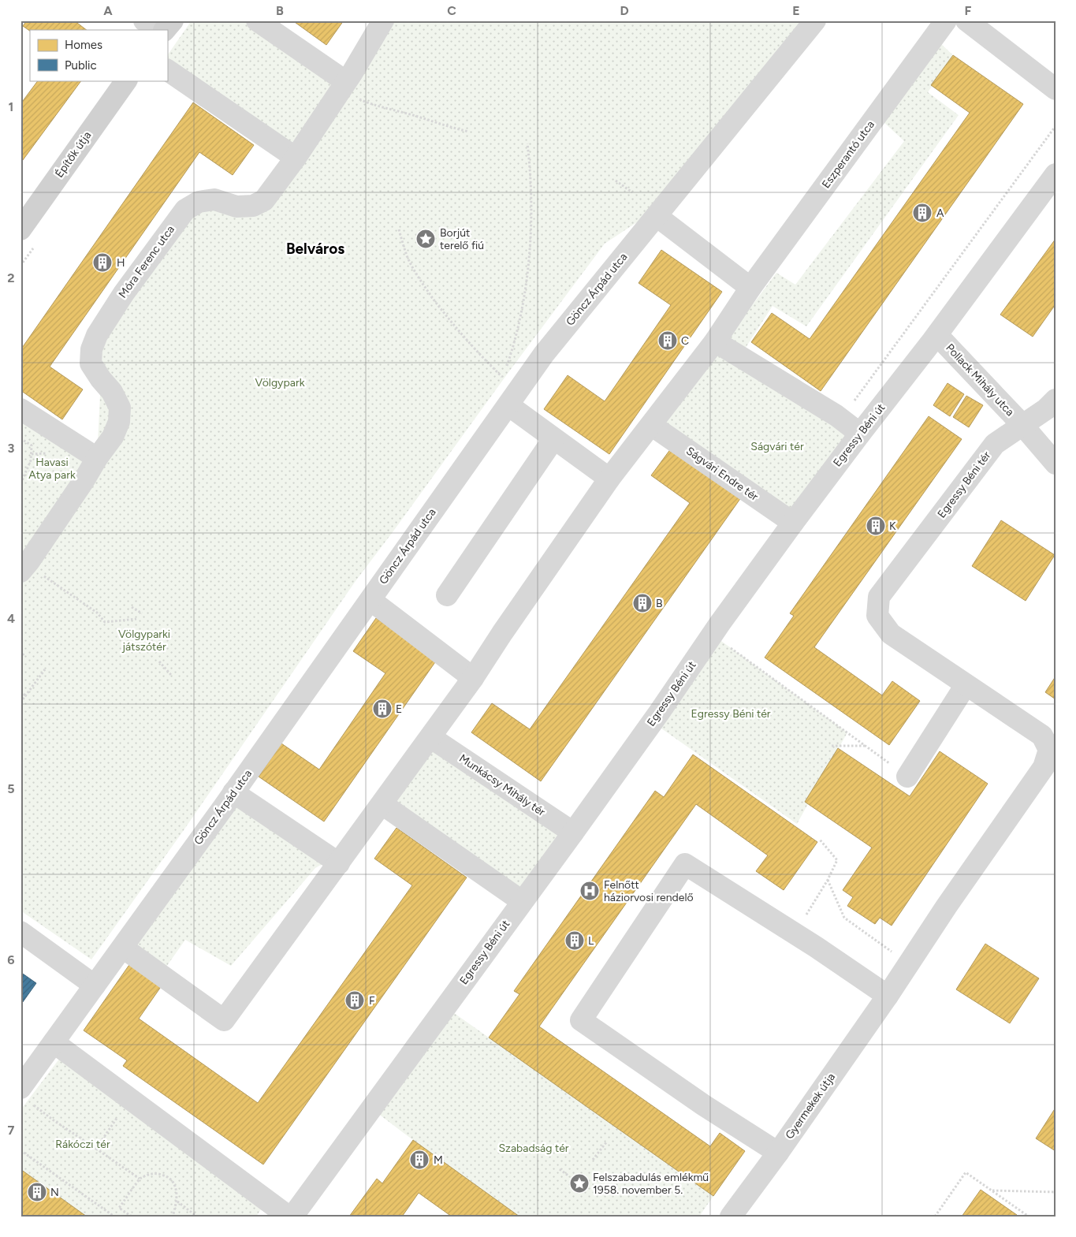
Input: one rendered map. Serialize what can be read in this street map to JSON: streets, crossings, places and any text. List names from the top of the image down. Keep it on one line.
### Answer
{"streets":{"street":["Építők útja","Eszperantó utca","Móra Ferenc utca","Göncz Árpád utca","Pollack Mihály utca","Egressy Béni út","Ságvári Endre tér","Egressy Béni tér","Munkácsy Mihály tér","Gyermekek útja"]},"crossings":[["Pollack Mihály utca","Egressy Béni út"],["Pollack Mihály utca","Egressy Béni tér"],["Egressy Béni út","Ságvári Endre tér"],["Egressy Béni út","Munkácsy Mihály tér"],["Egressy Béni tér","Gyermekek útja"]],"districts":["Belváros"],"parks":["Völgypark","Ságvári tér","Havasi Atya park","Völgyparki játszótér","Egressy Béni tér","Rákóczi tér","Szabadság tér"],"places":{"building":["A","H","C","K","B","E","L","F","M","N"],"place":["Borjút terelő fiú","Felszabadulás emlékmű 1958. november 5."],"hospital":["Felnőtt háziorvosi rendelő"]},"legend":["Homes","Public"],"grid":{"columns":["A","B","C","D","E","F"],"rows":["1","2","3","4","5","6","7"]}}
